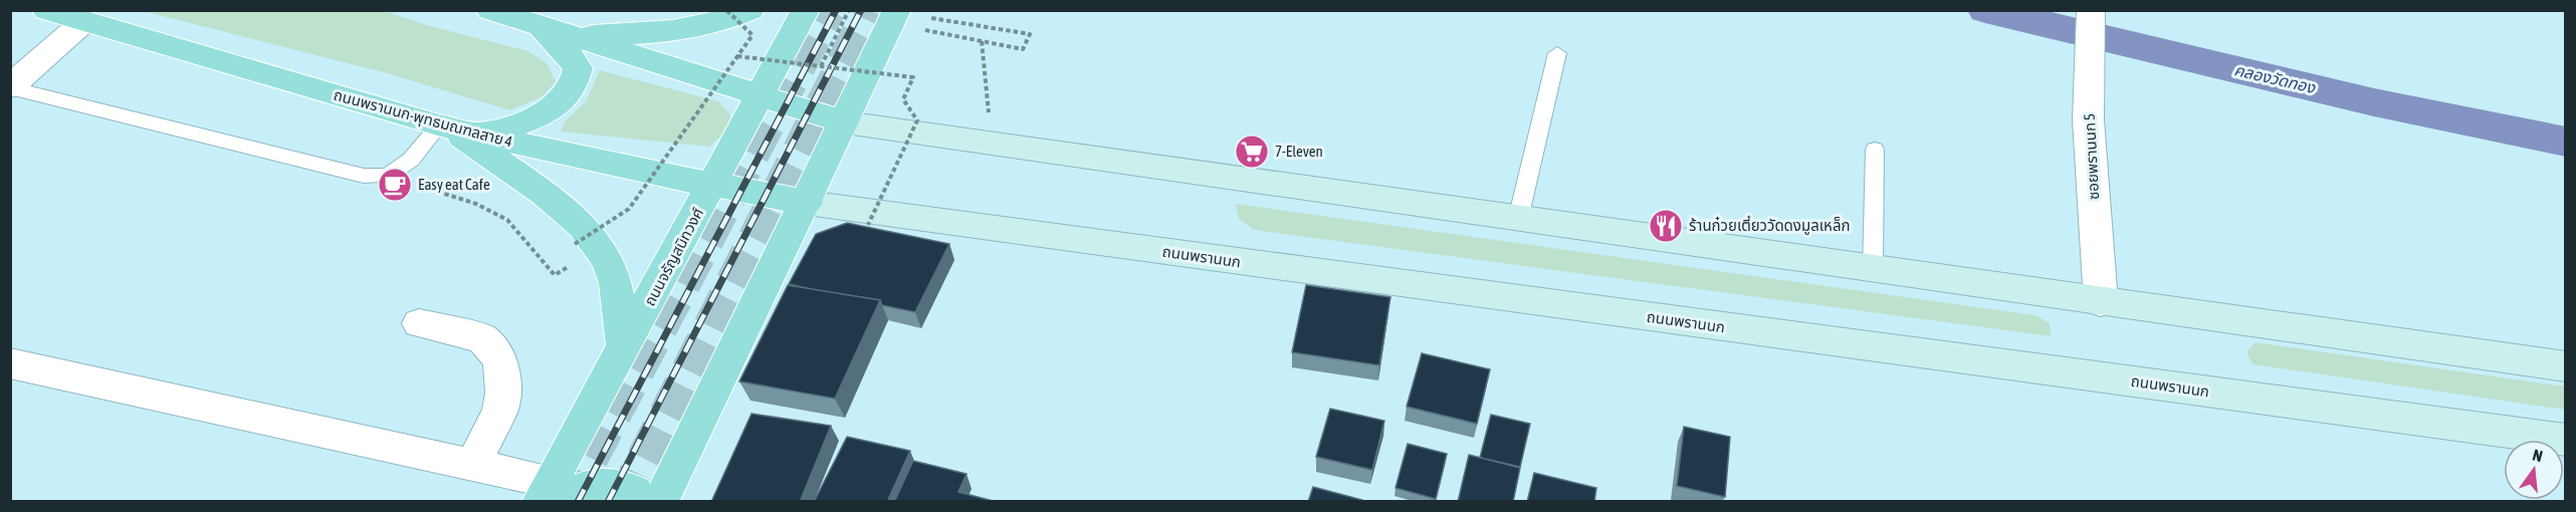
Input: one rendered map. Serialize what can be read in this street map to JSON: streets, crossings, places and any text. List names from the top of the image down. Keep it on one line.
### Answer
{"streets":{"main road":["ถนนพรานนก-พุทธมณฑลสาย 4","ถนนจรัญสนิทวงศ์","ถนนพรานนก"],"street":["ซอยพรานนก 5"]},"crossings":[["ถนนพรานนก-พุทธมณฑลสาย 4","ถนนจรัญสนิทวงศ์"],["ถนนพรานนก-พุทธมณฑลสาย 4","ถนนพรานนก"]],"water":["คลองวัดทอง"],"places":{"supermarket":["7-Eleven"],"cafe":["Easy eat Cafe"],"restaurant":["ร้านก๋วยเตี๋ยววัดดงมูลเหล็ก"]},"north":"top"}
